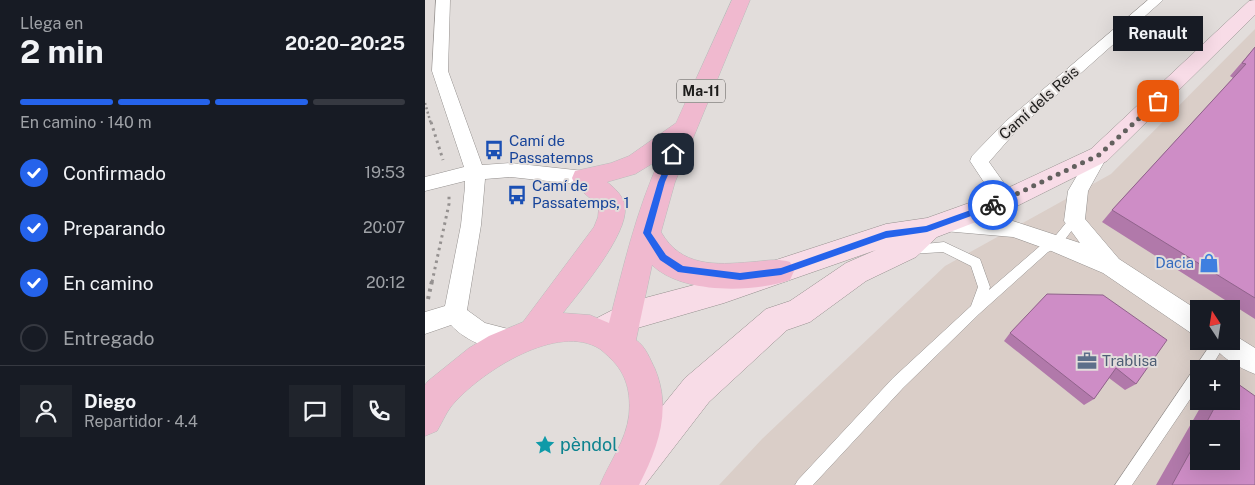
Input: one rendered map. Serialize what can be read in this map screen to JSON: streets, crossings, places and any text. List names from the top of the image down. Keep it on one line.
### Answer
{"streets":{"main road":["Ma-11"],"street":["Camí dels Reis"]},"places":{"other":["Renault"],"bus stop":["Camí de Passatemps","Camí de Passatemps, 1"],"shop":["Dacia"],"office":["Trablisa"],"place":["pèndol"]},"north":"top","page":{"heading":["2 min","Llega en","20:20–20:25"],"panel":["Diego","Repartidor · 4.4"],"bubble":"Renault","bar":"En camino · 140 m","list":[["Confirmado","19:53"],["Preparando","20:07"],["En camino","20:12"],"Entregado"],"map_buttons":["+","−"]}}
